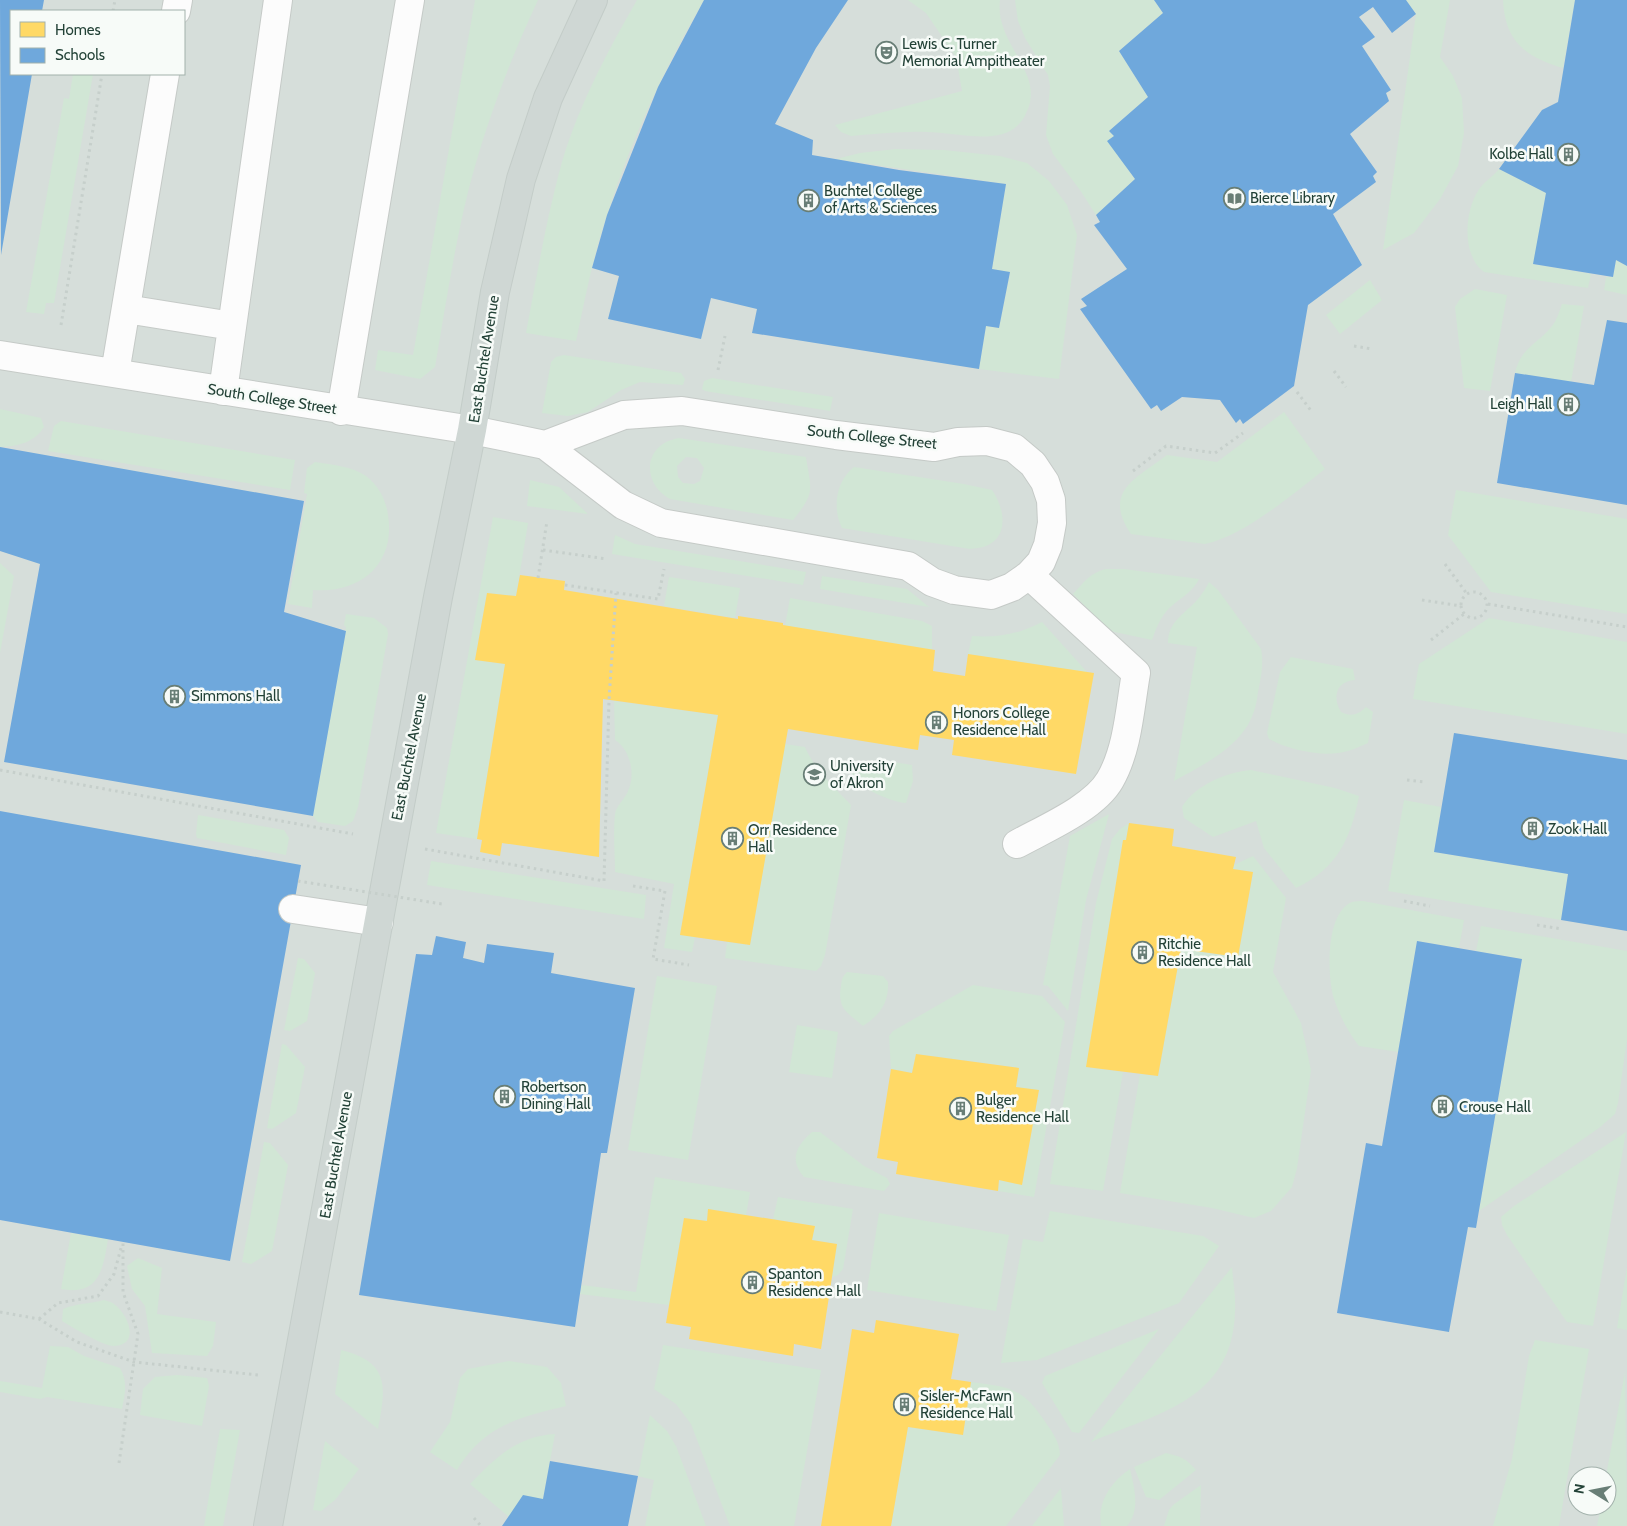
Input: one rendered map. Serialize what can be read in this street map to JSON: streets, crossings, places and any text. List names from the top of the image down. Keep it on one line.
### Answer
{"streets":{"main road":["East Buchtel Avenue"],"street":["South College Street"]},"crossings":[["East Buchtel Avenue","South College Street"]],"places":{"theatre":["Lewis C. Turner Memorial Ampitheater"],"building":["Kolbe Hall","Buchtel College of Arts & Sciences","Leigh Hall","Simmons Hall","Honors College Residence Hall","Zook Hall","Orr Residence Hall","Ritchie Residence Hall","Robertson Dining Hall","Crouse Hall","Bulger Residence Hall","Spanton Residence Hall","Sisler-McFawn Residence Hall"],"library":["Bierce Library"],"school or university":["University of Akron"]},"legend":["Homes","Schools"],"north":"left"}
